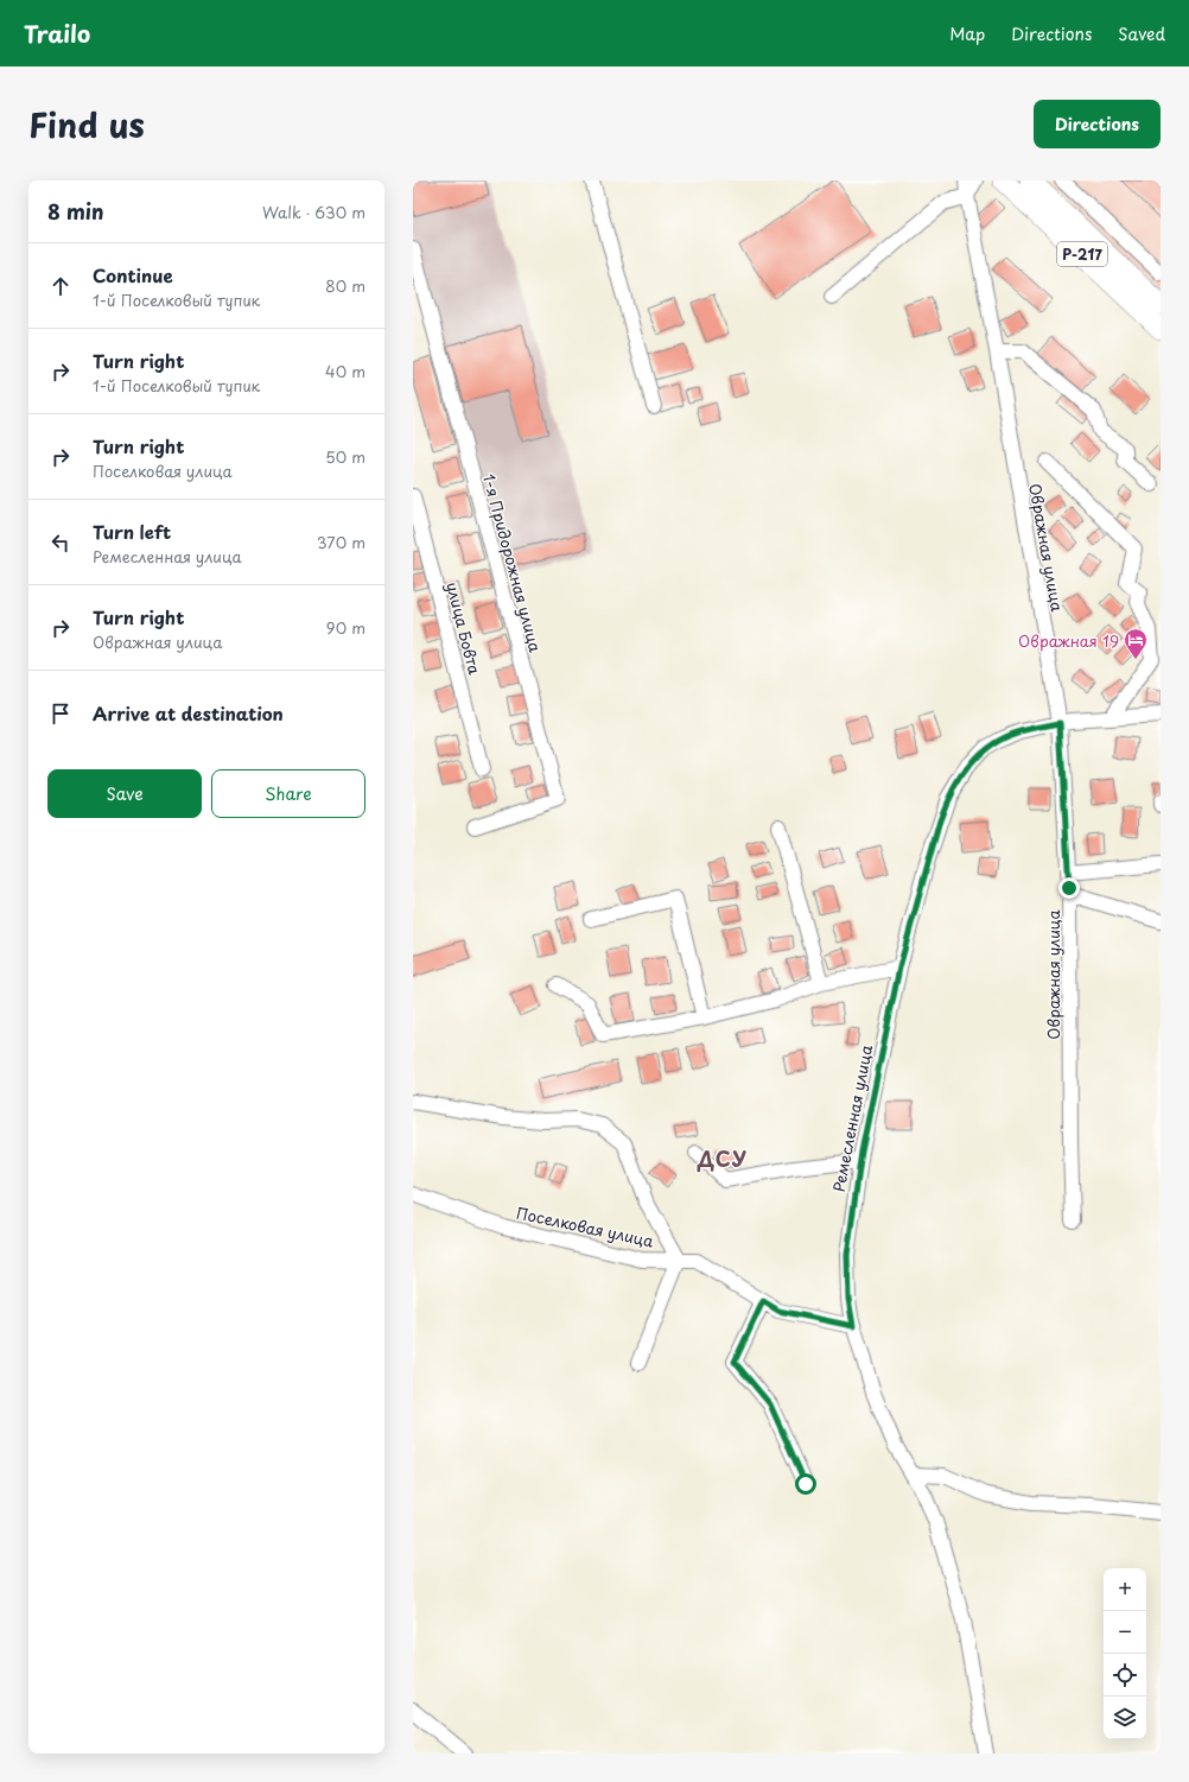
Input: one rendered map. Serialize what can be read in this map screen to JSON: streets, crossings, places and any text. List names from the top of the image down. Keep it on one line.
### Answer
{"streets":{"highway":["Р-217"],"street":["Овражная улица","1-я Придорожная улица","улица Бовта","Ремесленная улица","Поселковая улица"]},"crossings":[["Овражная улица","Ремесленная улица"],["Ремесленная улица","Поселковая улица"]],"districts":["ДСУ"],"places":{"hotel":["Овражная 19"]},"page":{"header":"Trailo","nav":["Map","Directions","Saved"],"title":"Find us","buttons":["Directions",["Save","Share"]],"heading":["8 min","Walk · 630 m"],"list":[["Continue","1-й Поселковый тупик","80 m"],["Turn right","1-й Поселковый тупик","40 m"],["Turn right","Поселковая улица","50 m"],["Turn left","Ремесленная улица","370 m"],["Turn right","Овражная улица","90 m"],"Arrive at destination"],"map_buttons":["+","−"]}}
